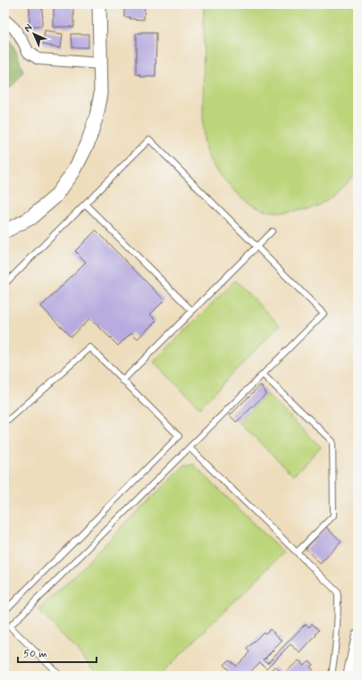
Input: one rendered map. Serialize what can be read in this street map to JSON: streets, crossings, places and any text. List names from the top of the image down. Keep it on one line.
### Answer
{"scale_bar":"50 m","north":"top left"}
